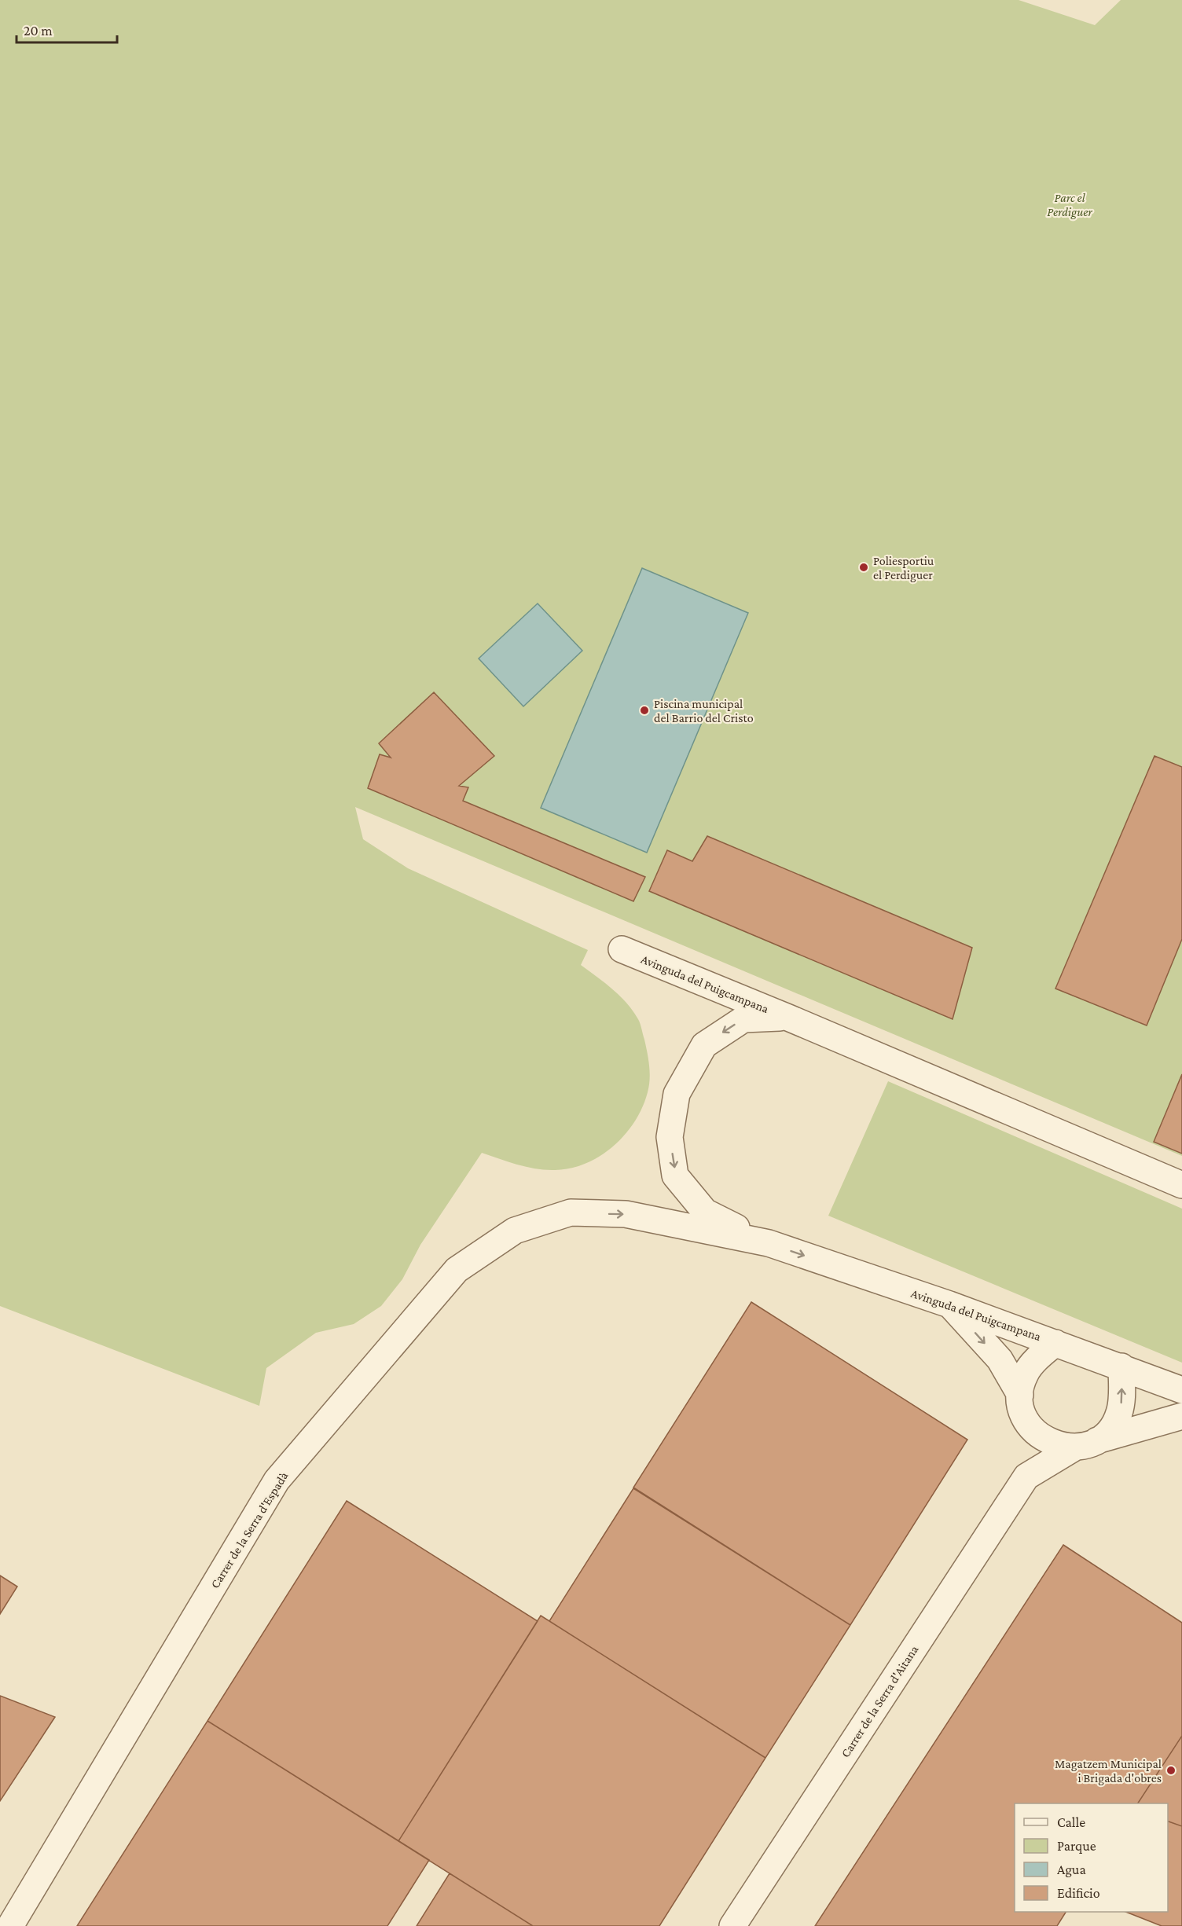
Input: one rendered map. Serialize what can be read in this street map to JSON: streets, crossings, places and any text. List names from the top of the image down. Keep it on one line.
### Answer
{"streets":{"street":["Avinguda del Puigcampana","Carrer de la Serra d'Espadà","Carrer de la Serra d'Aitana"]},"crossings":[["Avinguda del Puigcampana","Carrer de la Serra d'Espadà"],["Avinguda del Puigcampana","Carrer de la Serra d'Aitana"]],"parks":["Parc el Perdiguer"],"places":["Poliesportiu el Perdiguer","Piscina municipal del Barrio del Cristo","Magatzem Municipal i Brigada d'obres"],"legend":["Calle","Parque","Agua","Edificio"],"scale_bar":"20 m"}
